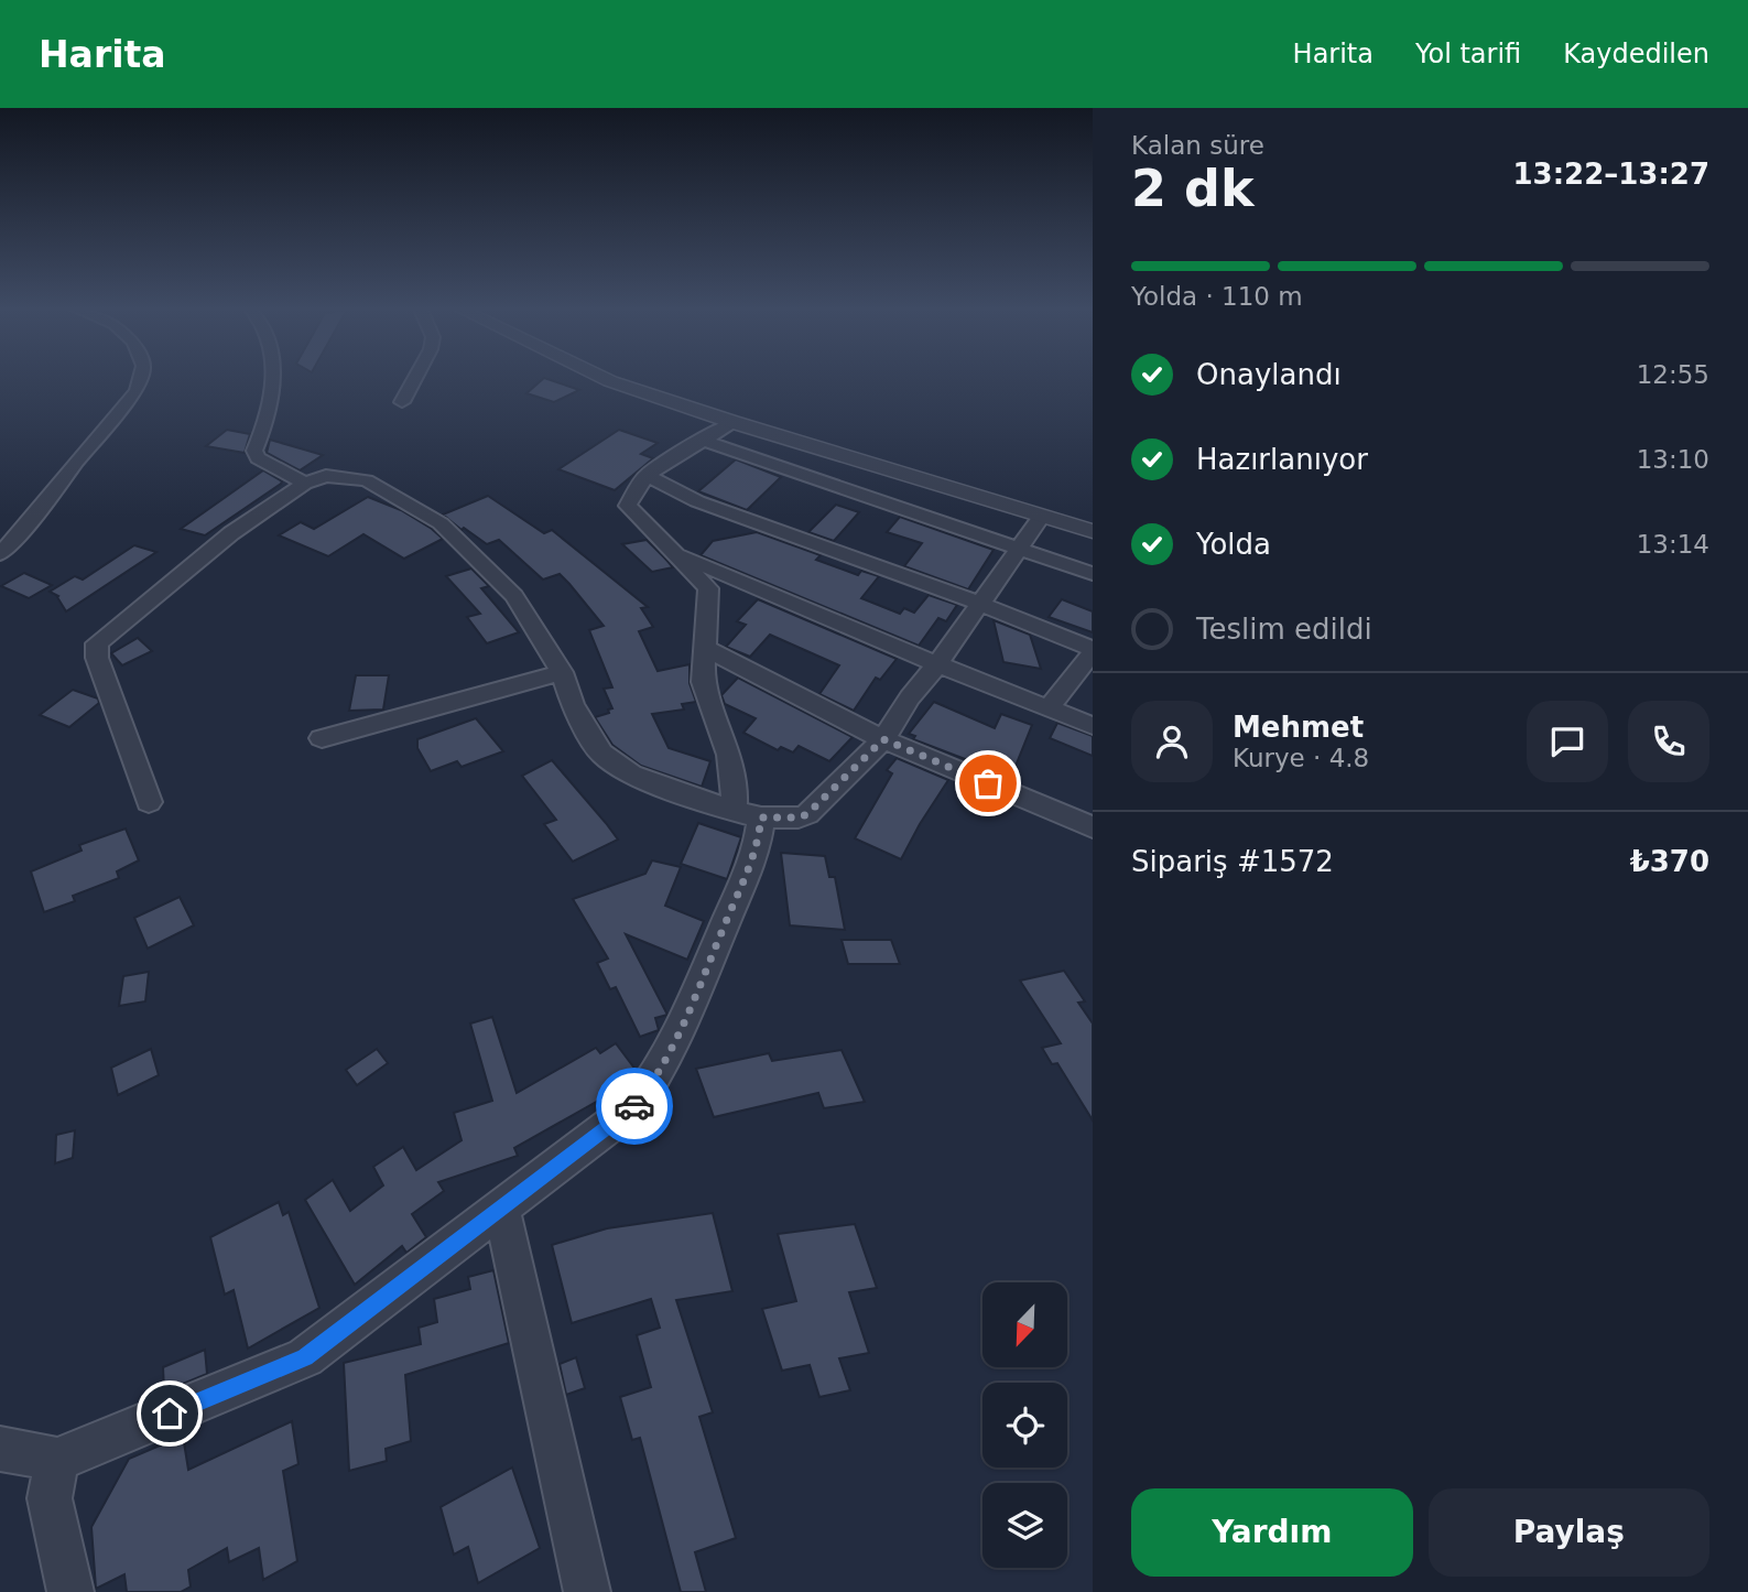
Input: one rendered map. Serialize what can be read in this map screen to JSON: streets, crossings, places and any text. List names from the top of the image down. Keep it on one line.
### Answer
{"north":"bottom left","page":{"header":"Harita","nav":["Harita","Yol tarifi","Kaydedilen"],"heading":["2 dk","Kalan süre","13:22–13:27"],"panel":["Mehmet","Kurye · 4.8","Sipariş #1572","₺370"],"bar":"Yolda · 110 m","list":[["Onaylandı","12:55"],["Hazırlanıyor","13:10"],["Yolda","13:14"],"Teslim edildi"],"buttons":["Yardım","Paylaş"]}}
